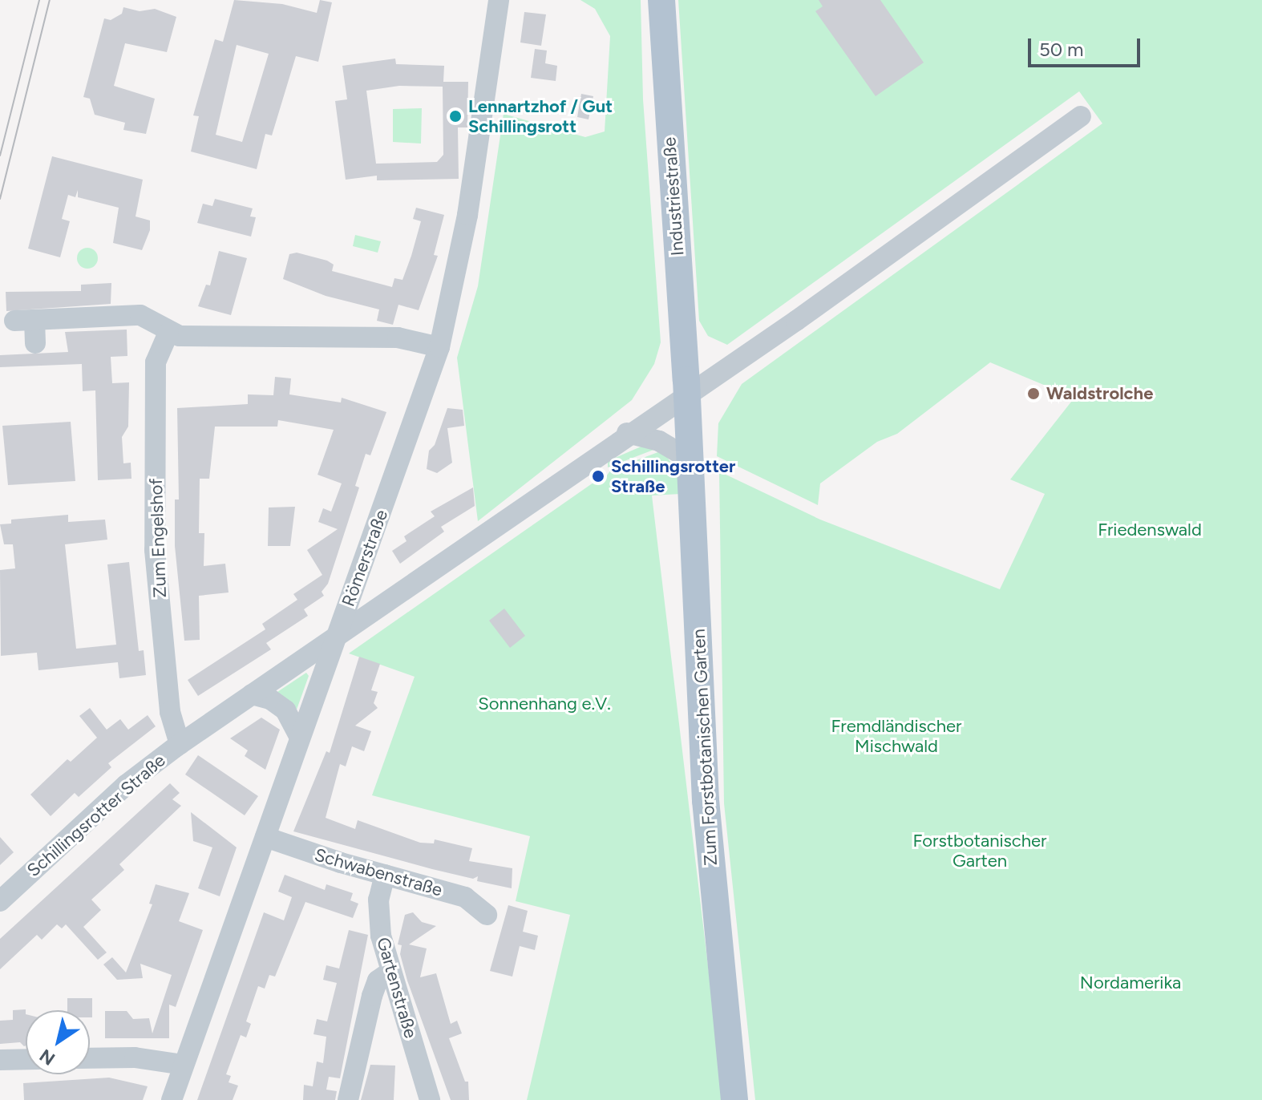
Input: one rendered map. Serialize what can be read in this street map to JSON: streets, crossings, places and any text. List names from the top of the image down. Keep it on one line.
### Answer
{"streets":{"main road":["Industriestraße","Zum Forstbotanischen Garten"],"street":["Zum Engelshof","Römerstraße","Schillingsrotter Straße","Schwabenstraße","Gartenstraße"]},"crossings":[["Industriestraße","Zum Forstbotanischen Garten"],["Industriestraße","Schillingsrotter Straße"],["Zum Engelshof","Schillingsrotter Straße"],["Römerstraße","Schillingsrotter Straße"],["Römerstraße","Schwabenstraße"],["Zum Forstbotanischen Garten","Schillingsrotter Straße"],["Schwabenstraße","Gartenstraße"]],"parks":["Friedenswald","Sonnenhang e.V.","Fremdländischer Mischwald","Forstbotanischer Garten","Nordamerika"],"places":["Lennartzhof / Gut Schillingsrott","Waldstrolche","Schillingsrotter Straße"],"scale_bar":"50 m","north":"bottom left"}
